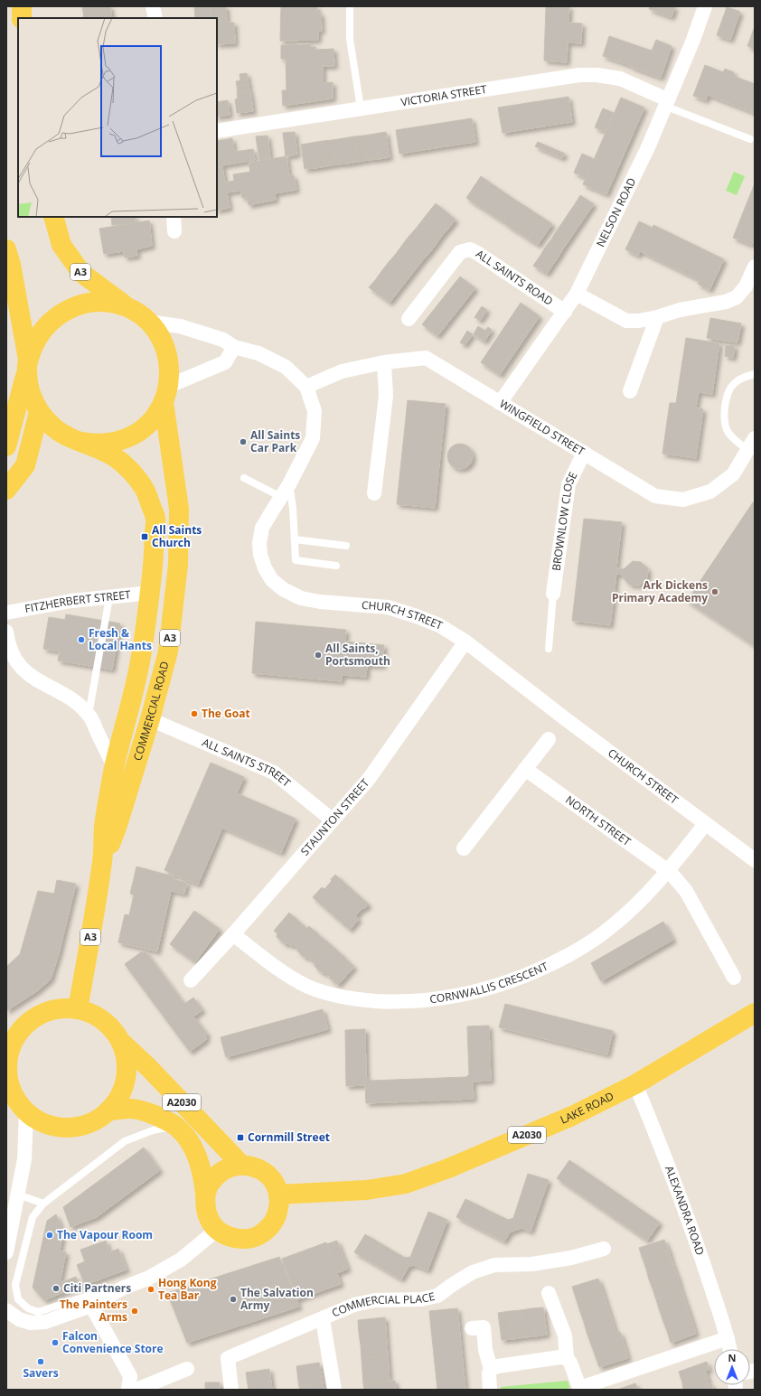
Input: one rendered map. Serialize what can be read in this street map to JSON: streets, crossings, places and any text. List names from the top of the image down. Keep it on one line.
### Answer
{"streets":{"main road":["A3","COMMERCIAL ROAD","A2030","LAKE ROAD"],"street":["VICTORIA STREET","NELSON ROAD","ALL SAINTS ROAD","WINGFIELD STREET","BROWNLOW CLOSE","FITZHERBERT STREET","CHURCH STREET","ALL SAINTS STREET","STAUNTON STREET","NORTH STREET","CORNWALLIS CRESCENT","ALEXANDRA ROAD","COMMERCIAL PLACE"]},"crossings":[["VICTORIA STREET","NELSON ROAD"],["NELSON ROAD","ALL SAINTS ROAD"],["NELSON ROAD","WINGFIELD STREET"],["A3","COMMERCIAL ROAD"],["WINGFIELD STREET","BROWNLOW CLOSE"],["WINGFIELD STREET","CHURCH STREET"],["FITZHERBERT STREET","COMMERCIAL ROAD"],["CHURCH STREET","COMMERCIAL ROAD"],["CHURCH STREET","STAUNTON STREET"],["CHURCH STREET","CORNWALLIS CRESCENT"],["COMMERCIAL ROAD","ALL SAINTS STREET"],["COMMERCIAL ROAD","A2030"],["ALL SAINTS STREET","STAUNTON STREET"],["STAUNTON STREET","CORNWALLIS CRESCENT"],["NORTH STREET","CORNWALLIS CRESCENT"],["A2030","LAKE ROAD"],["LAKE ROAD","ALEXANDRA ROAD"]],"places":{"other":["All Saints Car Park","Ark Dickens Primary Academy","Fresh & Local Hants","All Saints, Portsmouth","The Goat","The Vapour Room","Citi Partners","Hong Kong Tea Bar","The Salvation Army","The Painters Arms","Falcon Convenience Store","Savers"],"transit":["All Saints Church","Cornmill Street"]},"north":"top"}
